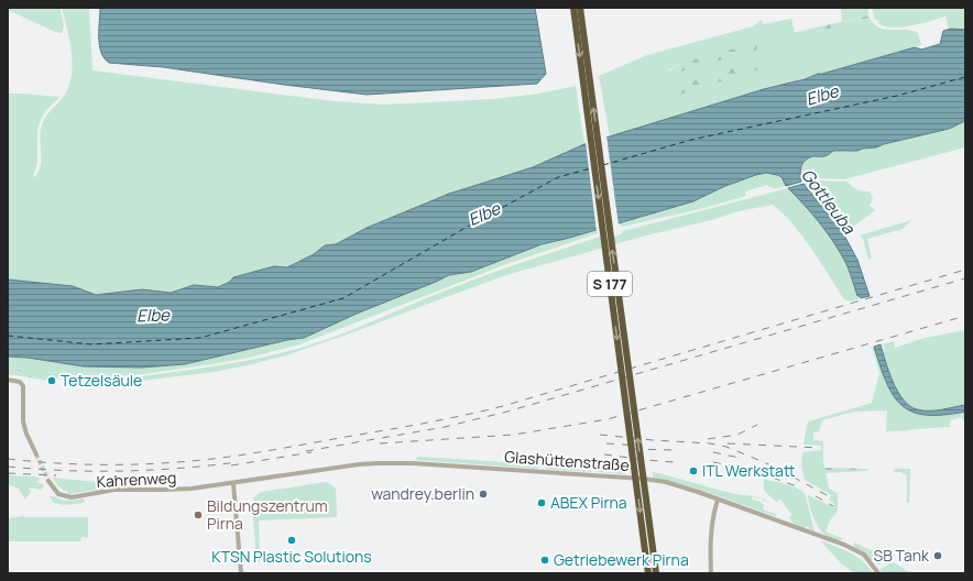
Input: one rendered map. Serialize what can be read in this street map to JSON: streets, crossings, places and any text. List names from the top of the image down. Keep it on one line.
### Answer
{"streets":{"highway":["S 177"],"street":["Glashüttenstraße","Kahrenweg"]},"crossings":[["Glashüttenstraße","Kahrenweg"]],"water":["Elbe","Gottleuba"],"places":["Tetzelsäule","ITL Werkstatt","wandrey.berlin","ABEX Pirna","Bildungszentrum Pirna","KTSN Plastic Solutions","SB Tank","Getriebewerk Pirna"]}
